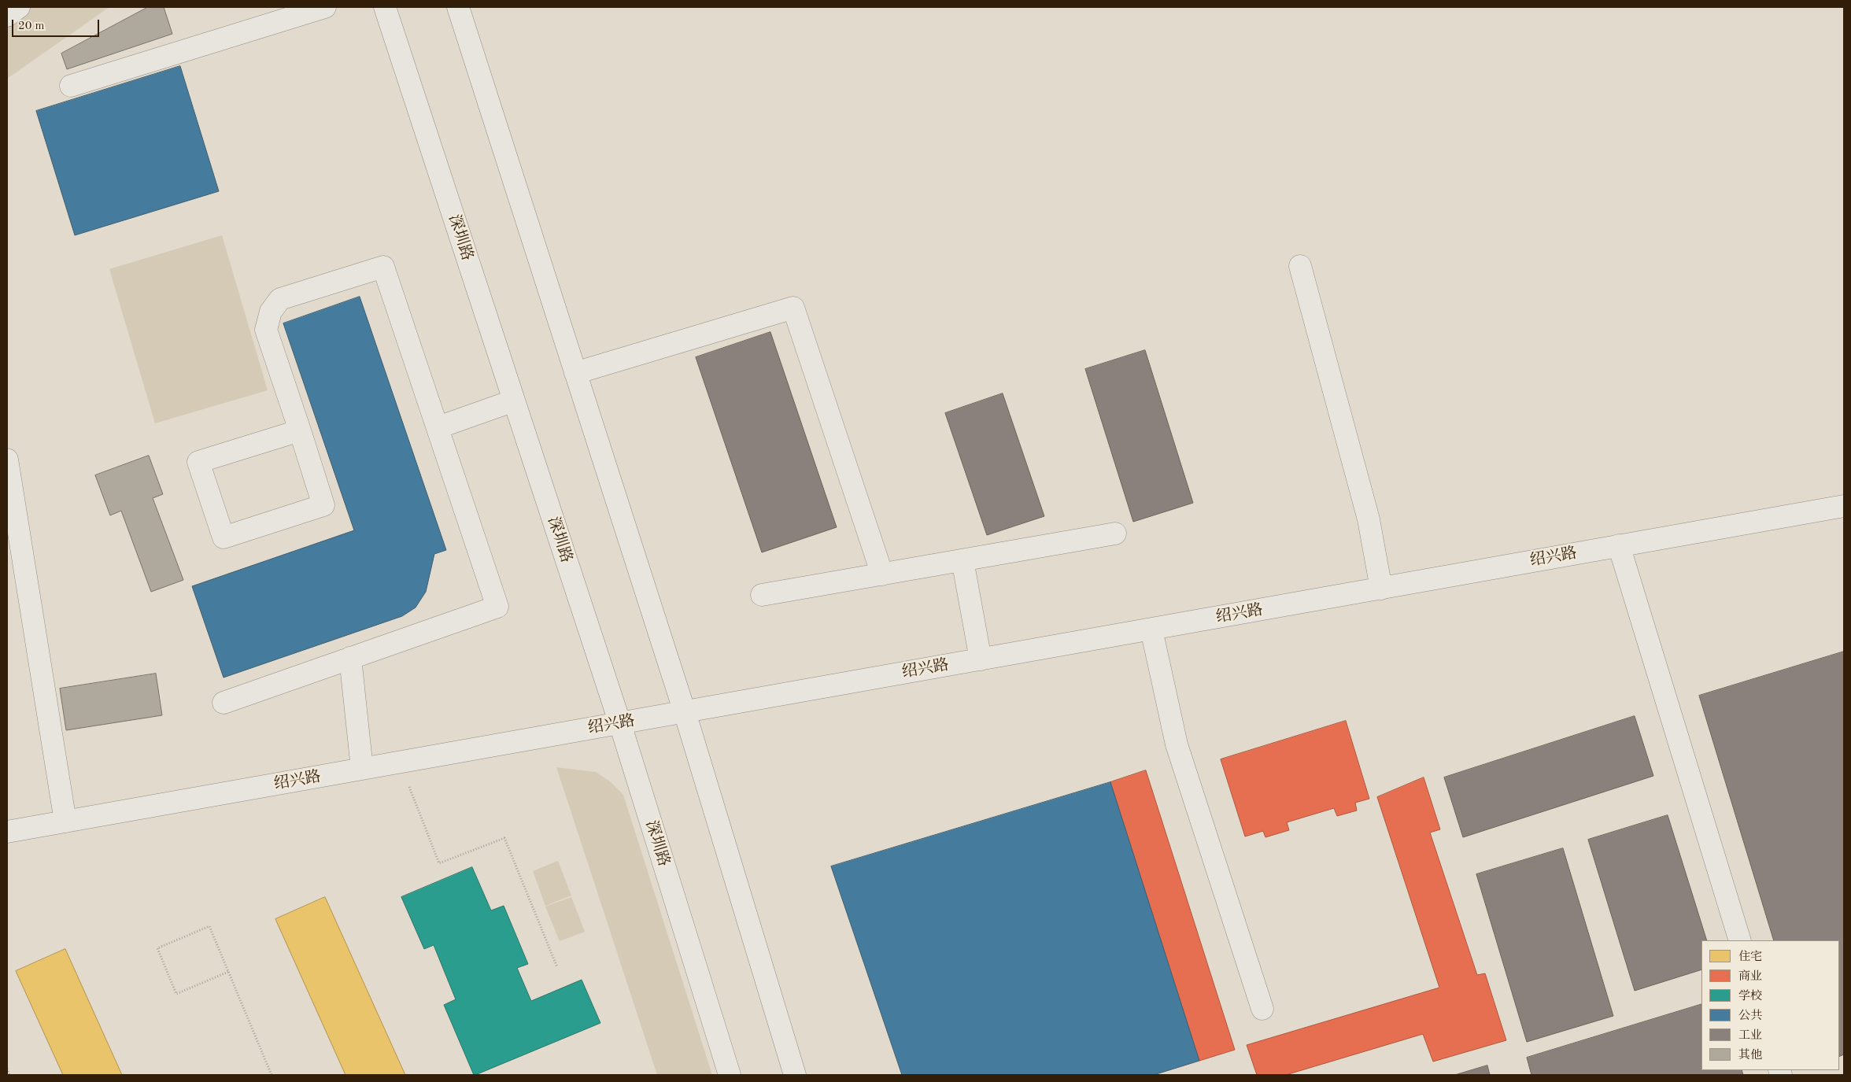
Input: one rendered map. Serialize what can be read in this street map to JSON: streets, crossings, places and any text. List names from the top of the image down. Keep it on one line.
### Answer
{"streets":{"street":["深圳路","绍兴路"]},"crossings":[["深圳路","绍兴路"]],"legend":["住宅","商业","学校","公共","工业","其他"],"scale_bar":"20 m"}
